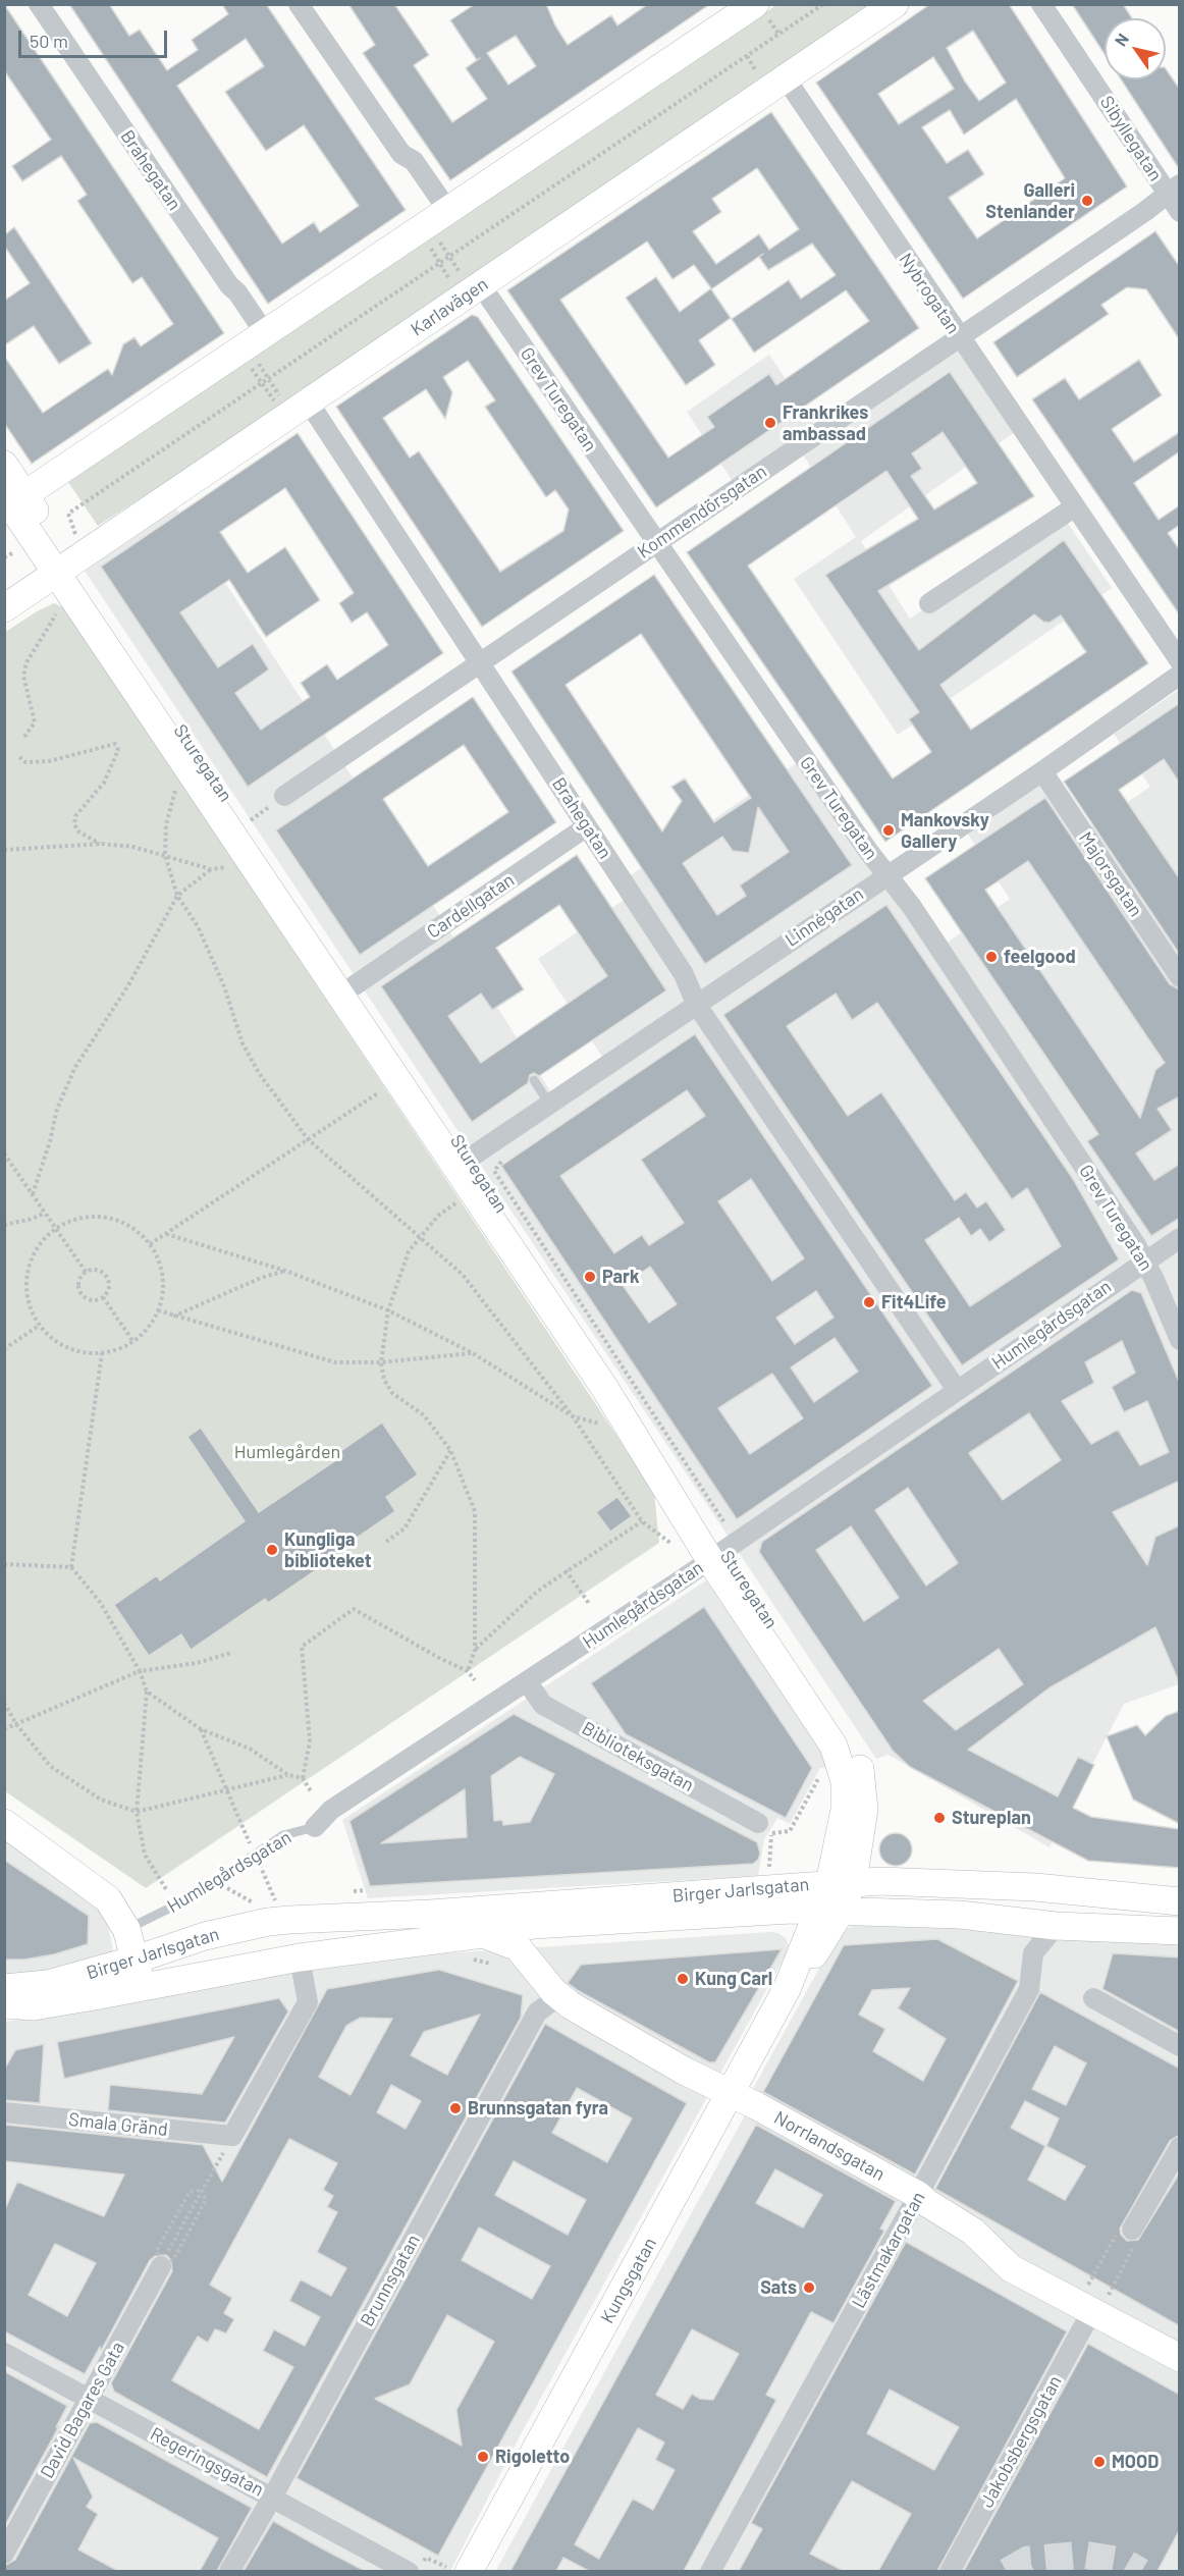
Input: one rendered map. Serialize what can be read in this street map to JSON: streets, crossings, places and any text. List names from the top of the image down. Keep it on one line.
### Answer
{"streets":{"street":["Sibyllegatan","Brahegatan","Nybrogatan","Karlavägen","Grev Turegatan","Kommendörsgatan","Sturegatan","Majorsgatan","Cardellgatan","Linnégatan","Humlegårdsgatan","Biblioteksgatan","Birger Jarlsgatan","Smala Gränd","Norrlandsgatan","Lästmakargatan","Brunnsgatan","Kungsgatan","David Bagares Gata","Jakobsbergsgatan","Regeringsgatan"]},"crossings":[["Sibyllegatan","Kommendörsgatan"],["Brahegatan","Karlavägen"],["Brahegatan","Kommendörsgatan"],["Brahegatan","Cardellgatan"],["Brahegatan","Linnégatan"],["Brahegatan","Humlegårdsgatan"],["Nybrogatan","Karlavägen"],["Nybrogatan","Kommendörsgatan"],["Karlavägen","Grev Turegatan"],["Karlavägen","Sturegatan"],["Grev Turegatan","Kommendörsgatan"],["Grev Turegatan","Linnégatan"],["Grev Turegatan","Humlegårdsgatan"],["Sturegatan","Cardellgatan"],["Sturegatan","Linnégatan"],["Sturegatan","Humlegårdsgatan"],["Sturegatan","Birger Jarlsgatan"],["Sturegatan","Kungsgatan"],["Majorsgatan","Linnégatan"],["Humlegårdsgatan","Biblioteksgatan"],["Birger Jarlsgatan","Norrlandsgatan"],["Birger Jarlsgatan","Lästmakargatan"],["Birger Jarlsgatan","Kungsgatan"],["Norrlandsgatan","Lästmakargatan"],["Norrlandsgatan","Brunnsgatan"],["Norrlandsgatan","Kungsgatan"],["Norrlandsgatan","Jakobsbergsgatan"],["Brunnsgatan","Regeringsgatan"],["David Bagares Gata","Regeringsgatan"]],"parks":["Humlegården"],"places":["Galleri Stenlander","Frankrikes ambassad","Mankovsky Gallery","feelgood","Park","Fit4Life","Kungliga biblioteket","Stureplan","Kung Carl","Brunnsgatan fyra","Sats","Rigoletto","MOOD"],"scale_bar":"50 m","north":"top left"}
